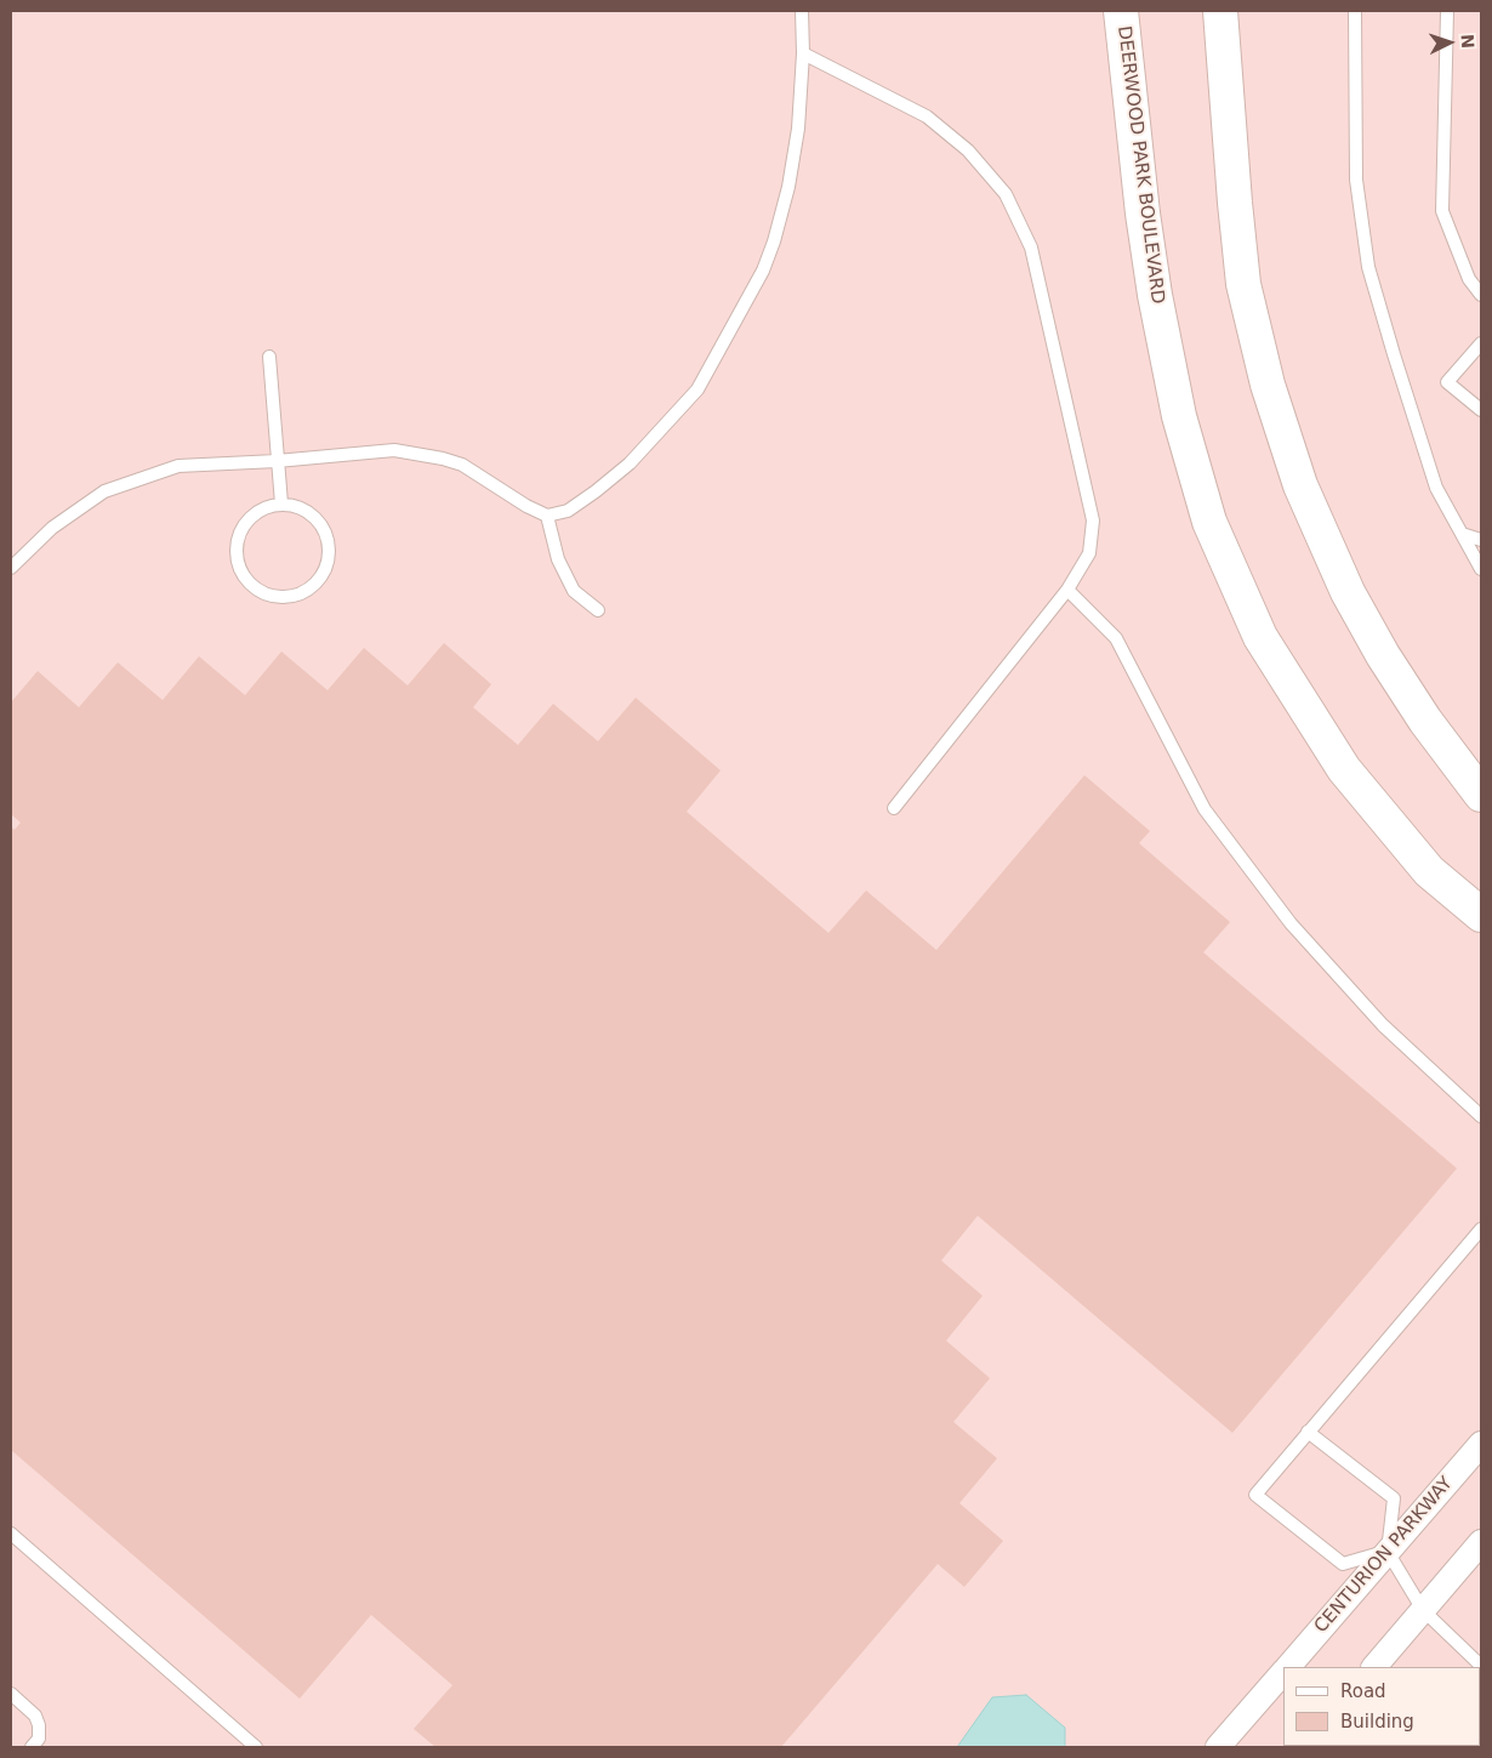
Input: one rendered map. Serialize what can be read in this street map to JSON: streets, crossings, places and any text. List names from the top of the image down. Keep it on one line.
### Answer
{"streets":{"main road":["DEERWOOD PARK BOULEVARD"],"street":["CENTURION PARKWAY"]},"legend":["Road","Building"],"north":"right"}
